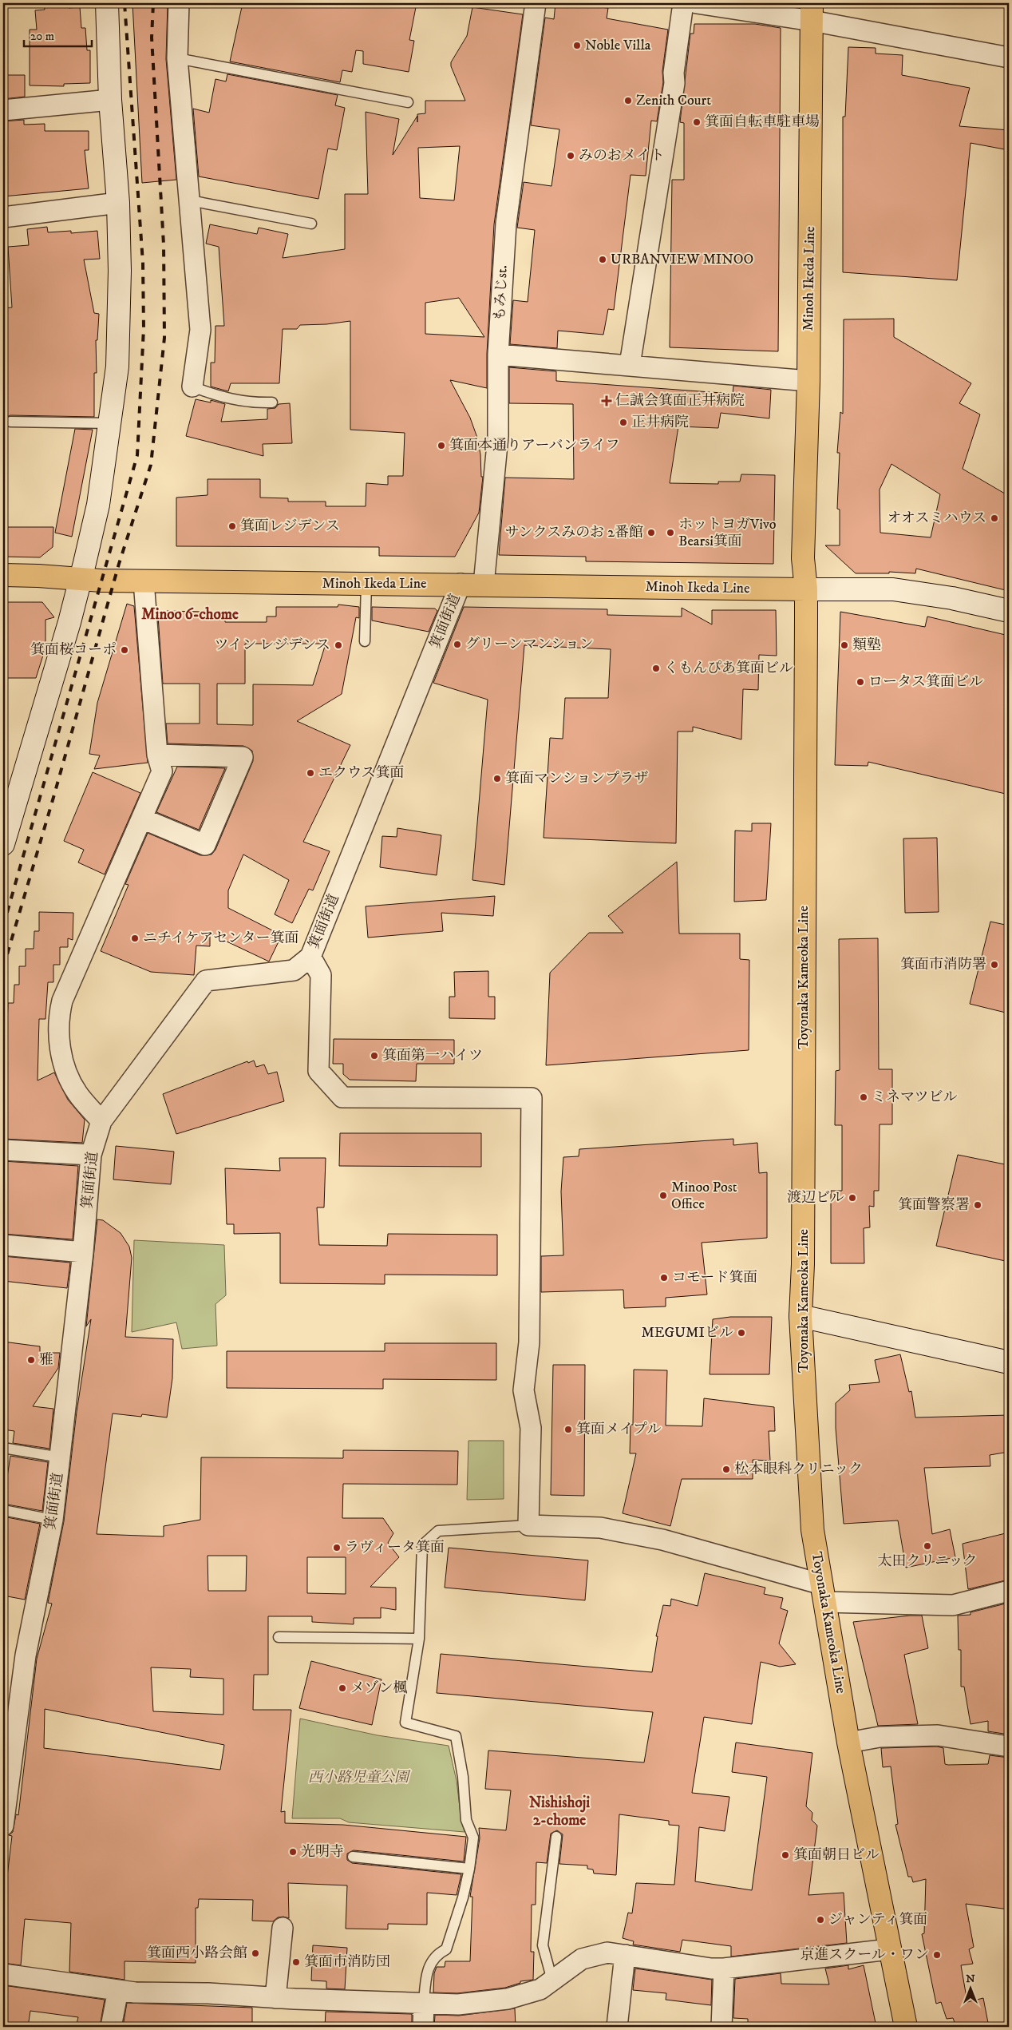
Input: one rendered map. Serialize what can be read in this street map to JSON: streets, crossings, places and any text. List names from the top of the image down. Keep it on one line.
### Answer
{"streets":{"main road":["Minoh Ikeda Line","Toyonaka Kameoka Line"],"street":["もみじst.","箕面街道"]},"crossings":[["Minoh Ikeda Line","もみじst."],["Minoh Ikeda Line","箕面街道"],["Minoh Ikeda Line","Toyonaka Kameoka Line"]],"districts":["Minoo 6-chome","Nishishoji 2-chome"],"parks":["西小路児童公園"],"places":{"other":["Noble Villa","Zenith Court","箕面自転車駐車場","みのおメイト","URBANVIEW MINOO","正井病院","箕面本通りアーバンライフ","オオスミハウス","箕面レジデンス","サンクスみのお 2番館","ホットヨガVivo Bearsi箕面","グリーンマンション","ツイン レジデンス","類塾","箕面桜コーポ","くもんぴあ箕面ビル","ロータス箕面ビル","エクウス箕面","箕面マンションプラザ","ニチイケアセンター箕面","箕面市消防署","箕面第一ハイツ","ミネマツビル","Minoo Post Office","渡辺ビル","箕面警察署","コモード箕面","MEGUMIビル","雅","箕面メイプル","松本眼科クリニック","太田クリニック","ラヴィータ箕面","メゾン楓","光明寺","箕面朝日ビル","ジャンティ箕面","箕面西小路会館","京進スクール・ワン","箕面市消防団"],"health":["仁誠会箕面正井病院"]},"scale_bar":"20 m","north":"top"}
